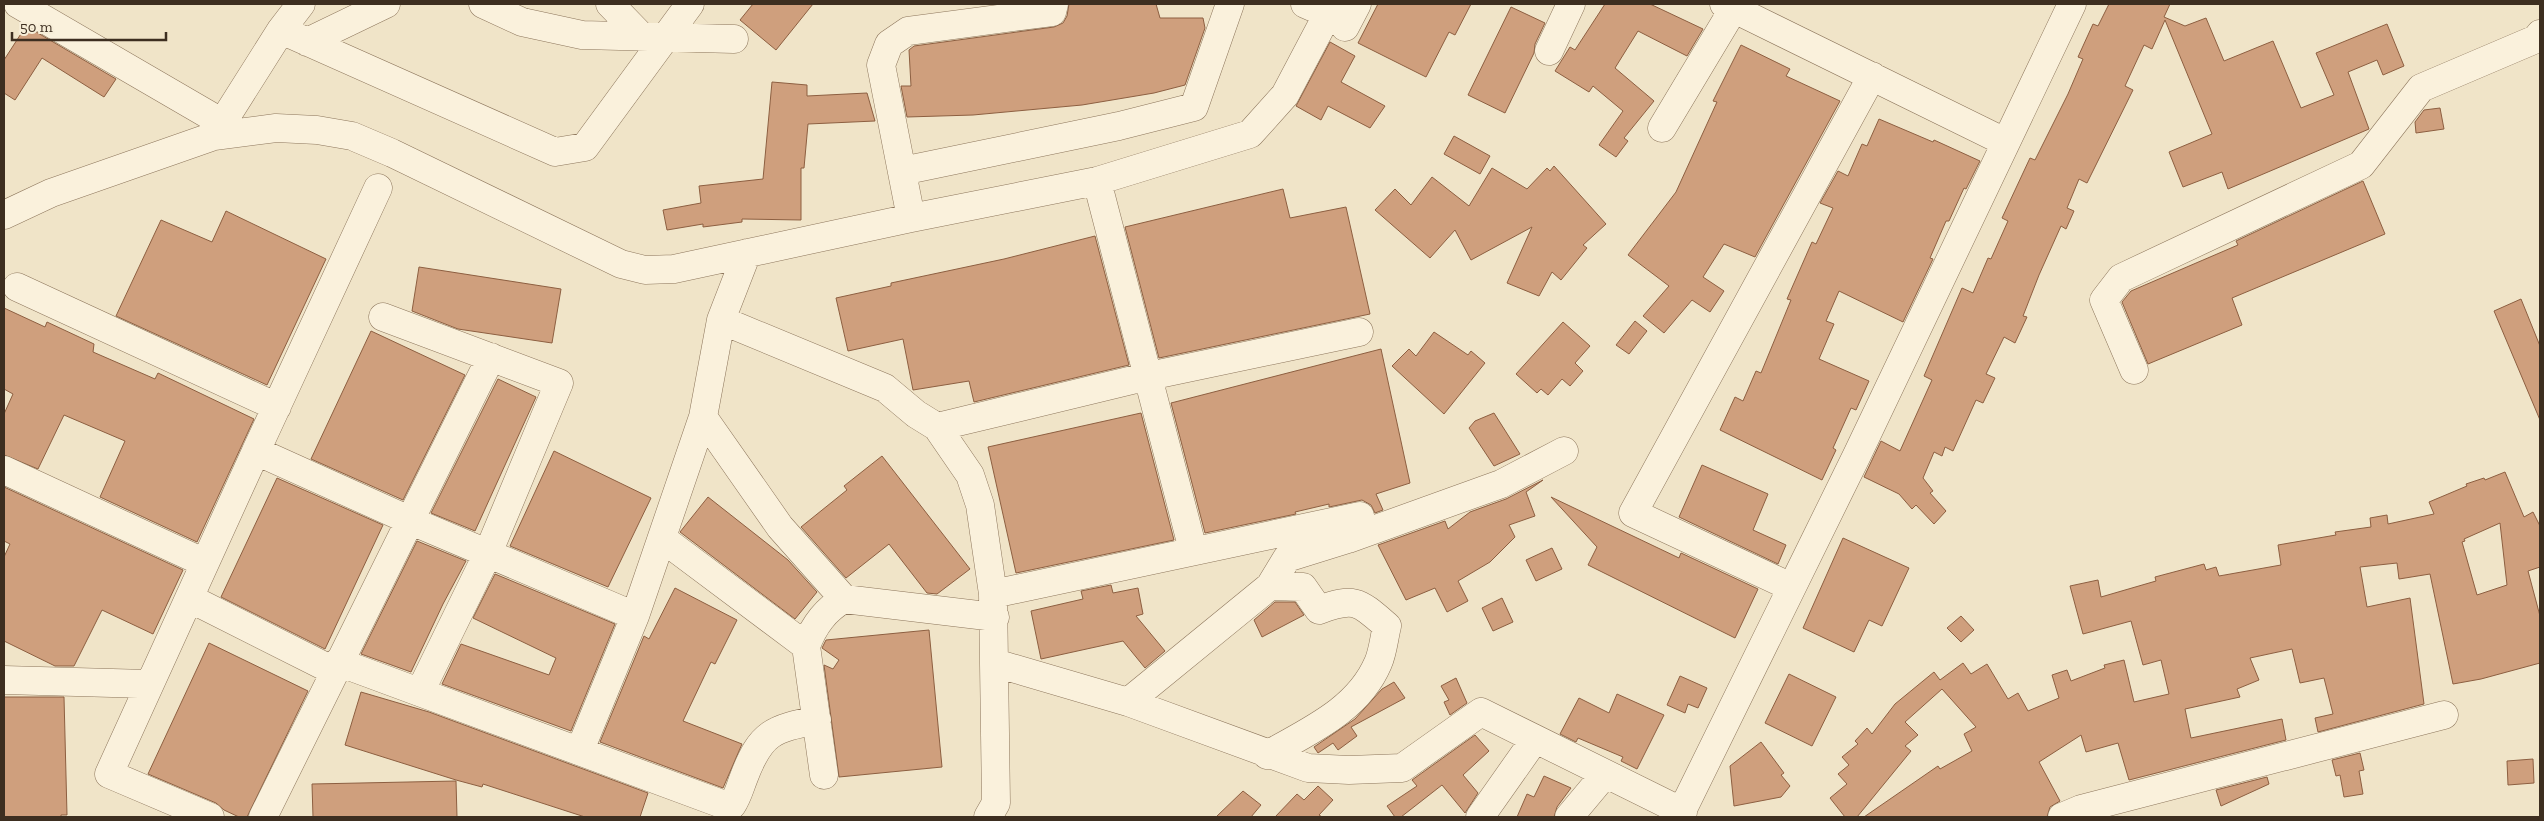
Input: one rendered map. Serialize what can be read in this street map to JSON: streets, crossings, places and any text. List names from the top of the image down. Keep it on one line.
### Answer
{"scale_bar":"50 m"}
